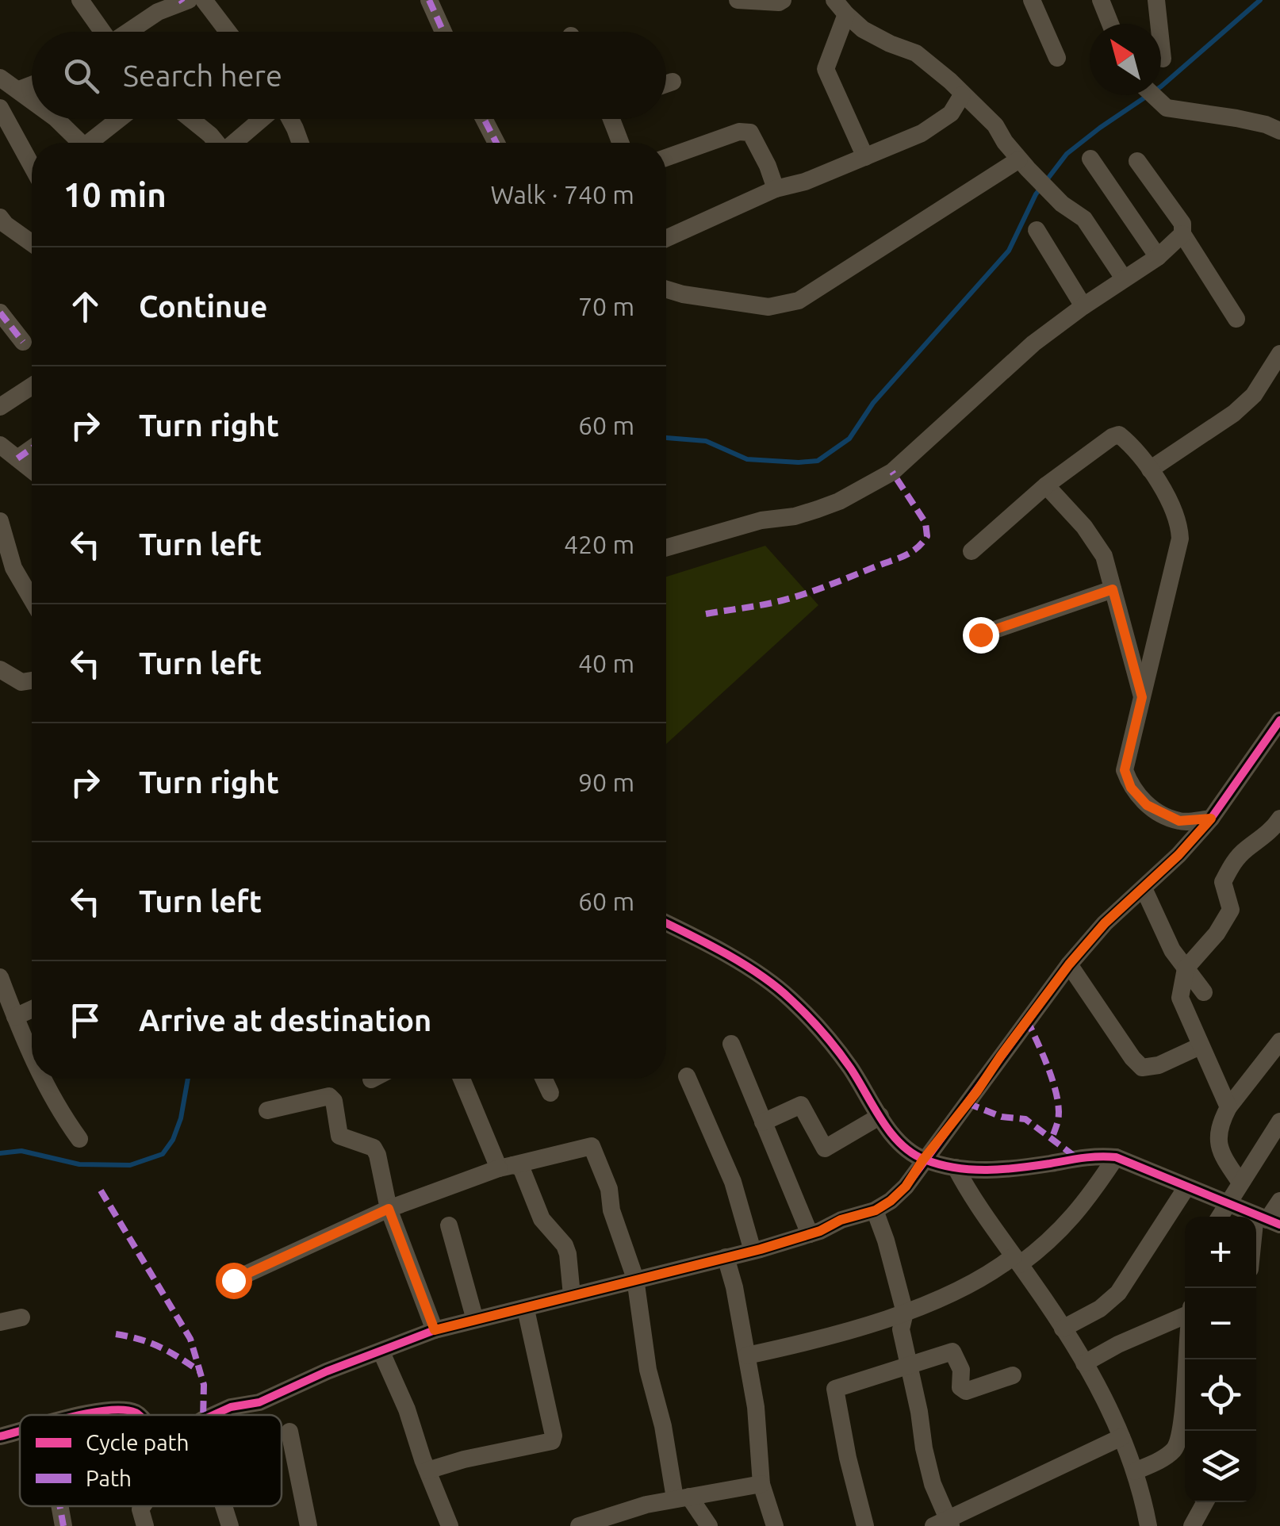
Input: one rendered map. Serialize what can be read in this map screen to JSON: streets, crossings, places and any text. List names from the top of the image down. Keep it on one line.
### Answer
{"legend":["Cycle path","Path"],"north":"top left","page":{"search":"Search here","heading":["10 min","Walk · 740 m"],"list":[["Continue","70 m"],["Turn right","60 m"],["Turn left","420 m"],["Turn left","40 m"],["Turn right","90 m"],["Turn left","60 m"],"Arrive at destination"],"map_buttons":["+","−"]}}
